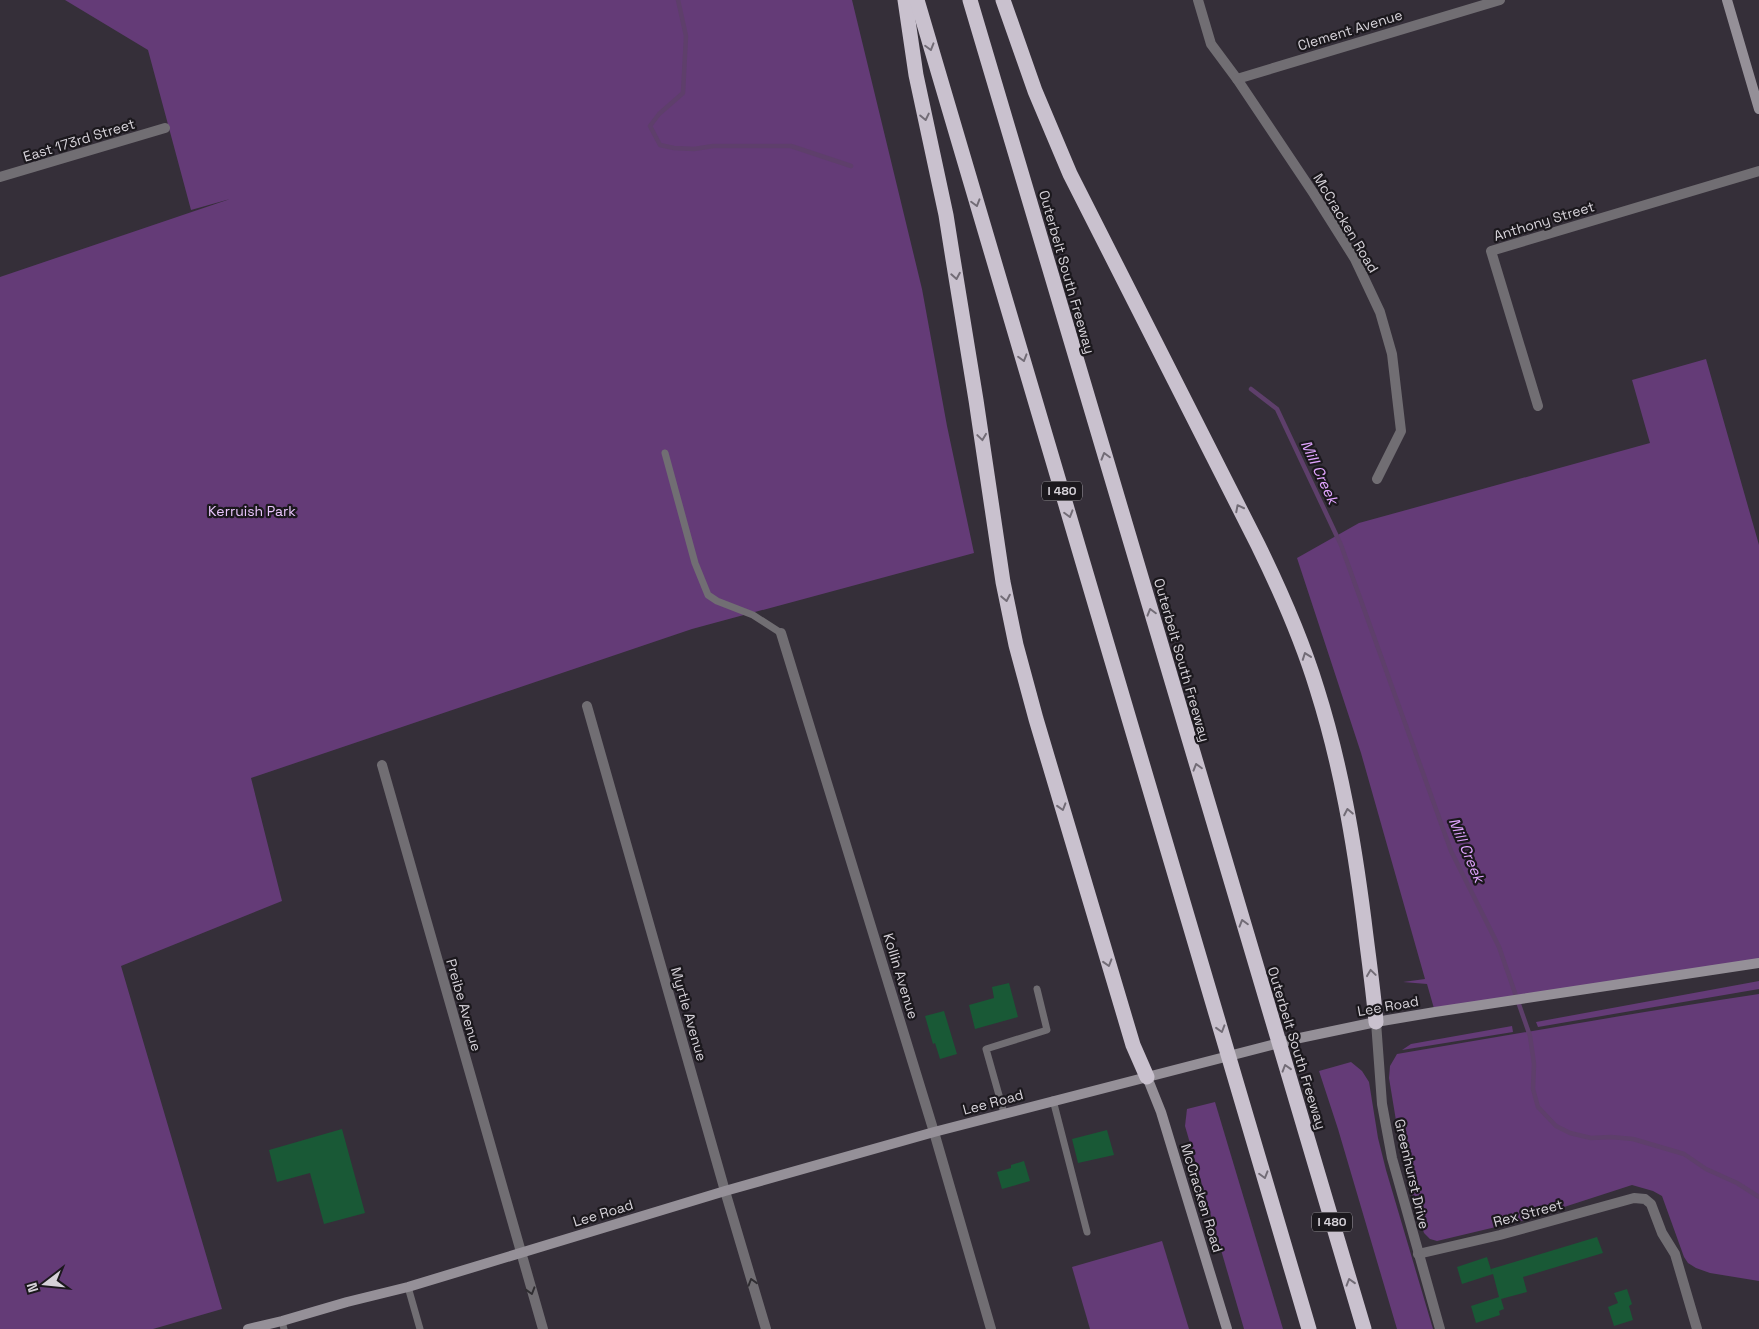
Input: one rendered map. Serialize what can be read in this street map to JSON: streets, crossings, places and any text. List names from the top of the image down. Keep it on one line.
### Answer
{"streets":{"highway":["Outerbelt South Freeway","I 480"],"main road":["McCracken Road","Lee Road"],"street":["Clement Avenue","East 173rd Street","Anthony Street","Kollin Avenue","Preibe Avenue","Myrtle Avenue","Greenhurst Drive","Rex Street"]},"crossings":[["Clement Avenue","McCracken Road"],["McCracken Road","Lee Road"],["Kollin Avenue","Lee Road"],["Preibe Avenue","Lee Road"],["Lee Road","Myrtle Avenue"],["Lee Road","Greenhurst Drive"],["Greenhurst Drive","Rex Street"]],"water":["Mill Creek"],"parks":["Kerruish Park"],"north":"left"}
